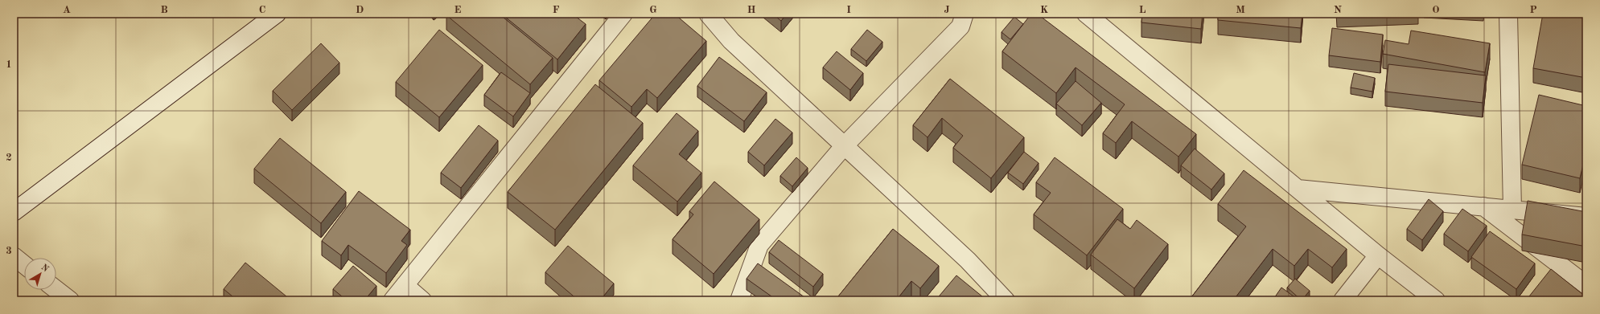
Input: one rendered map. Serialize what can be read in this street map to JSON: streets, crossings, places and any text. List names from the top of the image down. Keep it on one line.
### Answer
{"north":"top right","grid":{"columns":["A","B","C","D","E","F","G","H","I","J","K","L","M","N","O","P"],"rows":["1","2","3"]}}
